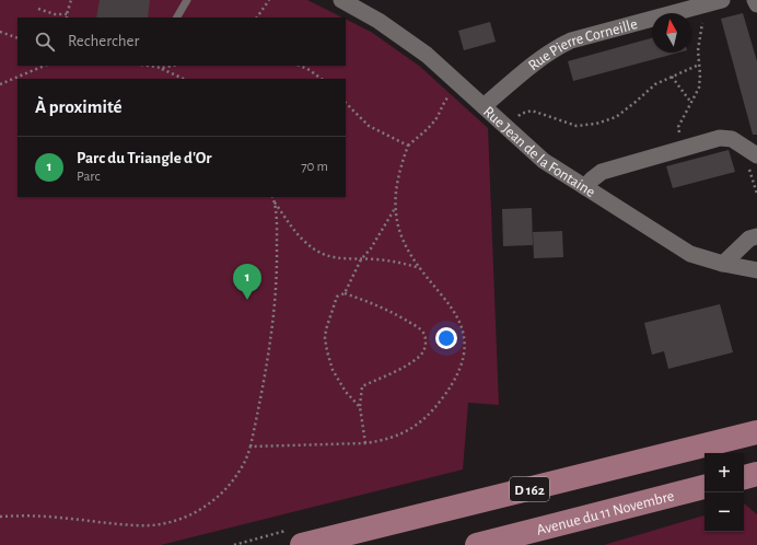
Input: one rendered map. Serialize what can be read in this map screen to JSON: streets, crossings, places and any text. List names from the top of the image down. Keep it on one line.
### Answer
{"streets":{"main road":["D 162","Avenue du 11 Novembre"],"street":["Rue Pierre Corneille","Rue Jean de la Fontaine"]},"crossings":[["Rue Pierre Corneille","Rue Jean de la Fontaine"]],"north":"top","page":{"search":"Rechercher","heading":"À proximité","list":[{"mark":"1","name":"Parc du Triangle d'Or","note":"Parc","value":"70 m"}],"pins":"1","map_buttons":["+","−"]}}
